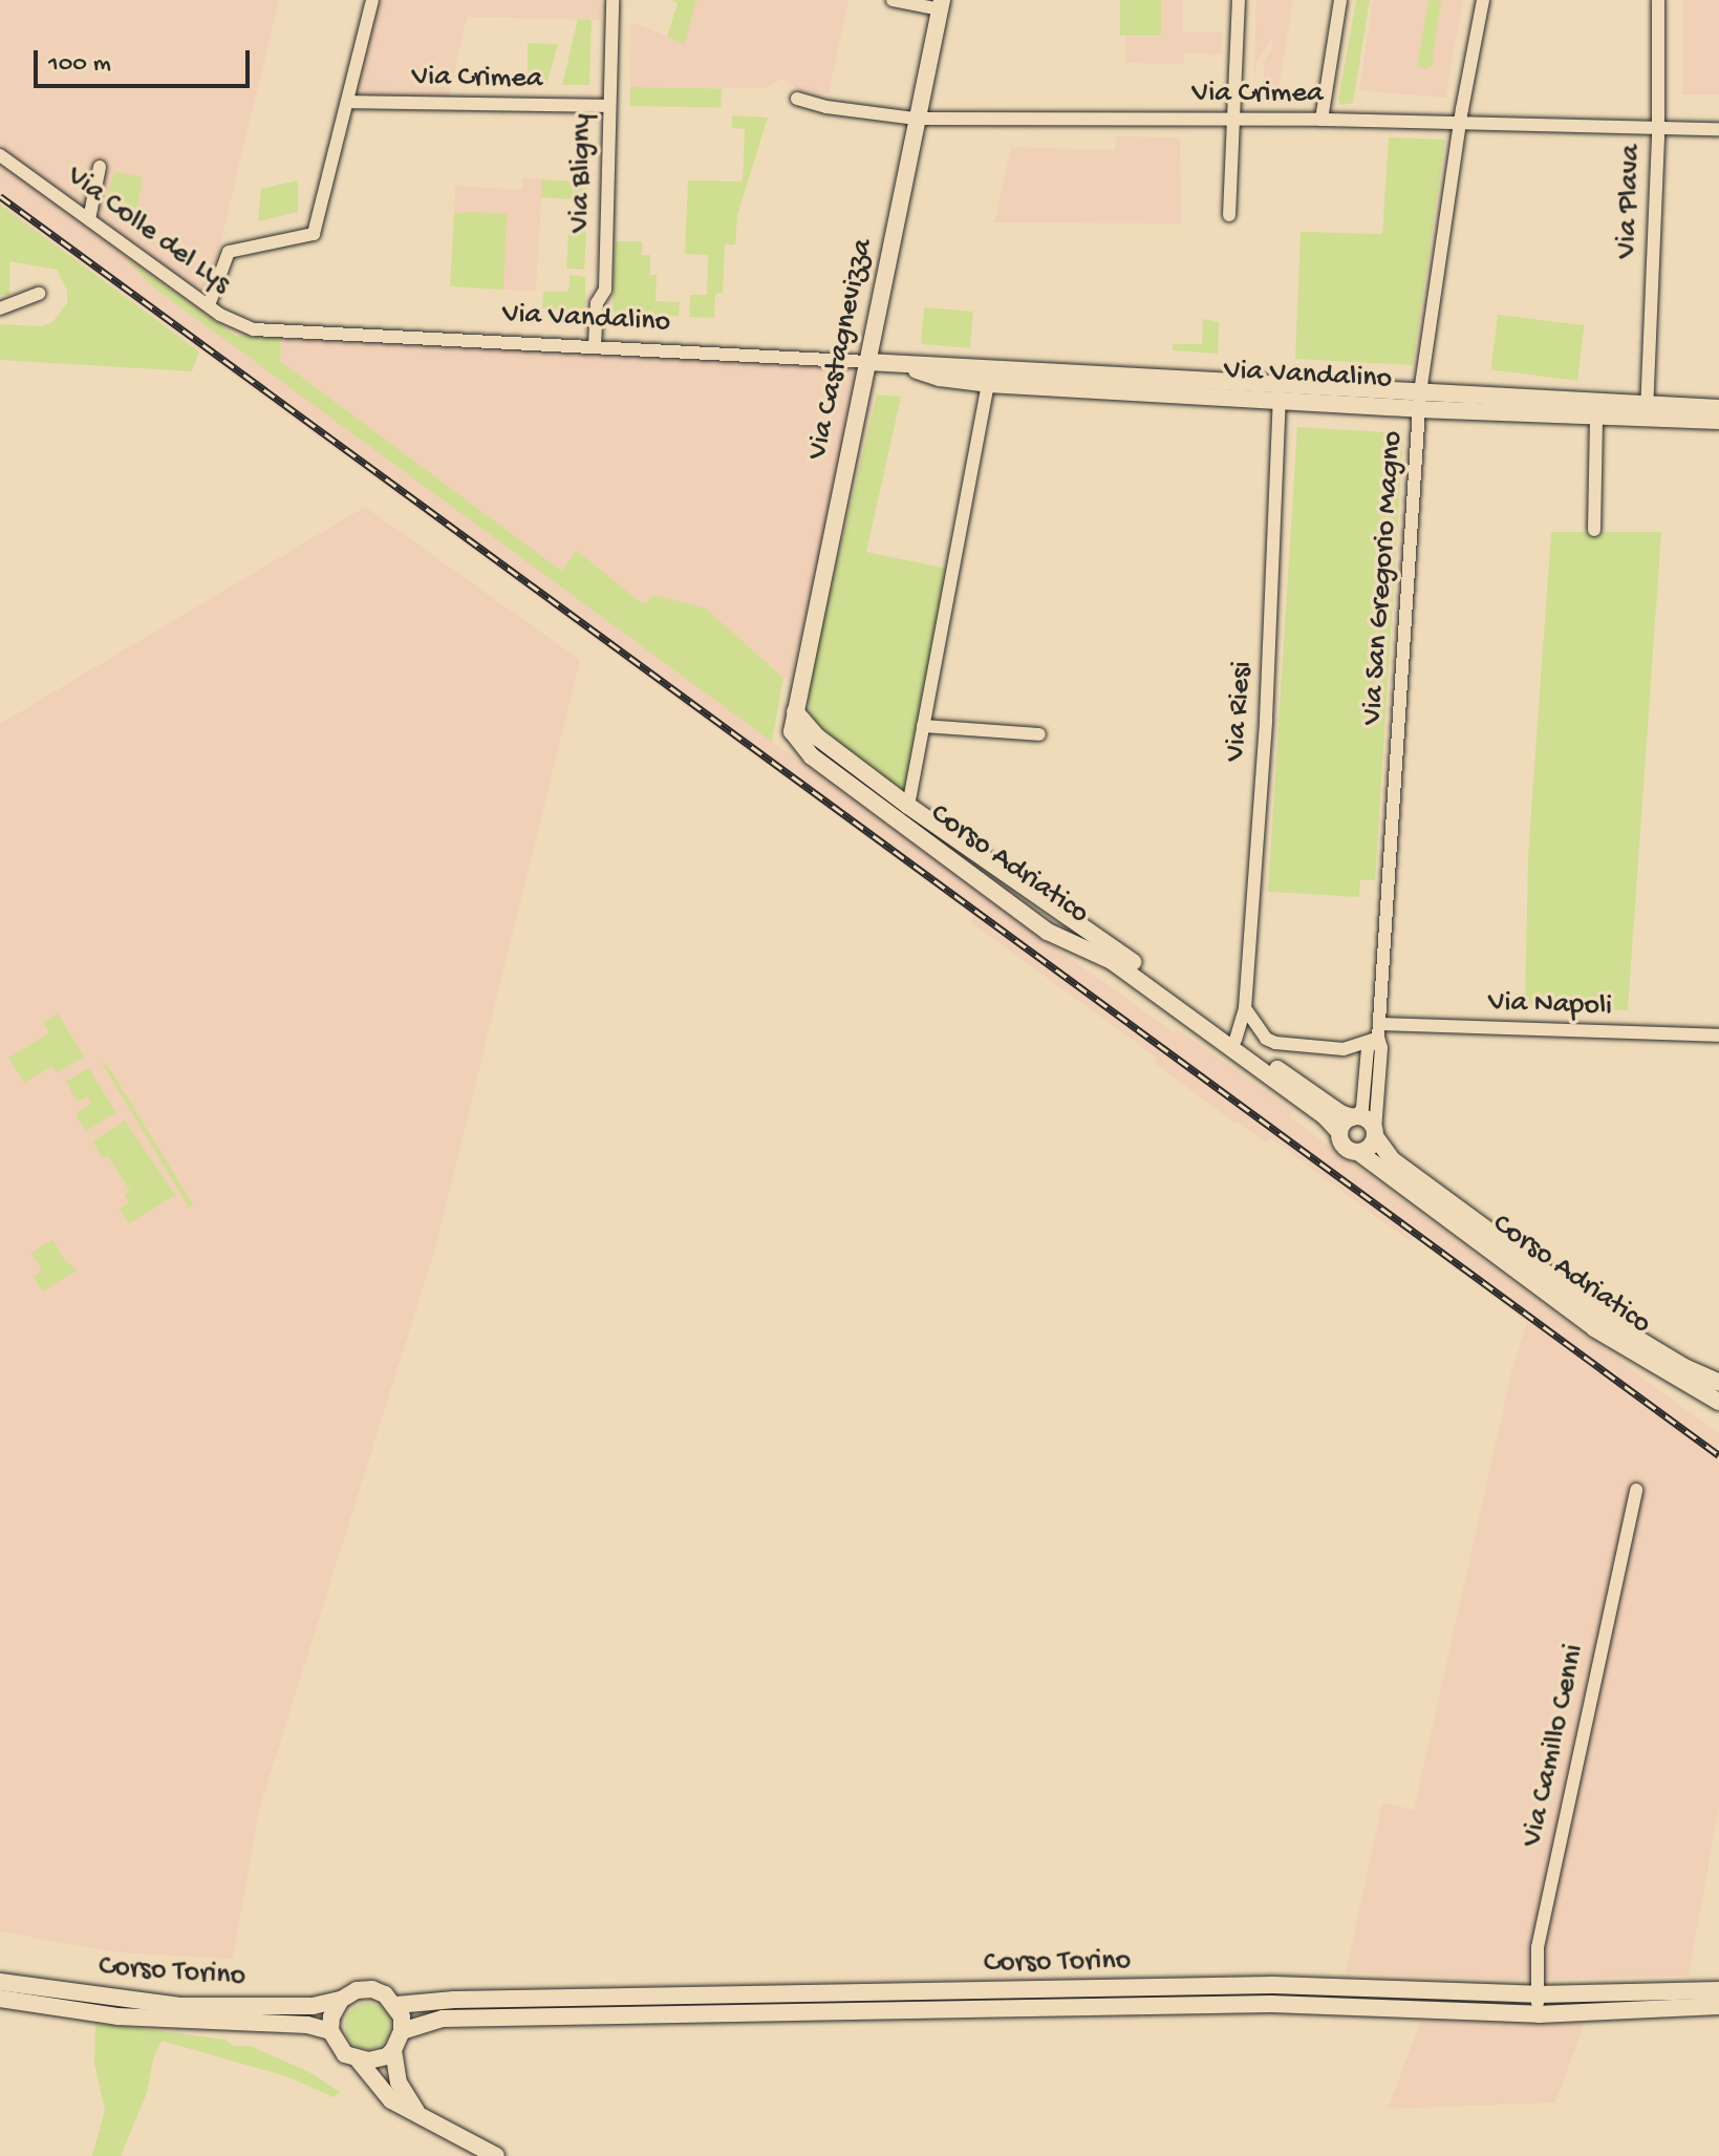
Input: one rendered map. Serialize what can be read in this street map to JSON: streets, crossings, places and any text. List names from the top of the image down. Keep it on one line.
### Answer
{"streets":{"street":["Via Crimea","Via Bligny","Via Plava","Via Colle del Lys","Via Vandalino","Via Castagnevizza","Via San Gregorio Magno","Via Riesi","Corso Adriatico","Via Napoli","Via Camillo Cenni","Corso Torino"]},"crossings":[["Via Crimea","Via Bligny"],["Via Crimea","Via Plava"],["Via Crimea","Via Castagnevizza"],["Via Crimea","Via San Gregorio Magno"],["Via Bligny","Via Vandalino"],["Via Plava","Via Vandalino"],["Via Colle del Lys","Via Vandalino"],["Via Vandalino","Via Castagnevizza"],["Via Vandalino","Via San Gregorio Magno"],["Via Vandalino","Via Riesi"],["Via Vandalino","Corso Adriatico"],["Via Castagnevizza","Corso Adriatico"],["Via San Gregorio Magno","Corso Adriatico"],["Via San Gregorio Magno","Via Napoli"],["Via Riesi","Corso Adriatico"],["Via Riesi","Via Napoli"],["Via Camillo Cenni","Corso Torino"]],"scale_bar":"100 m"}
